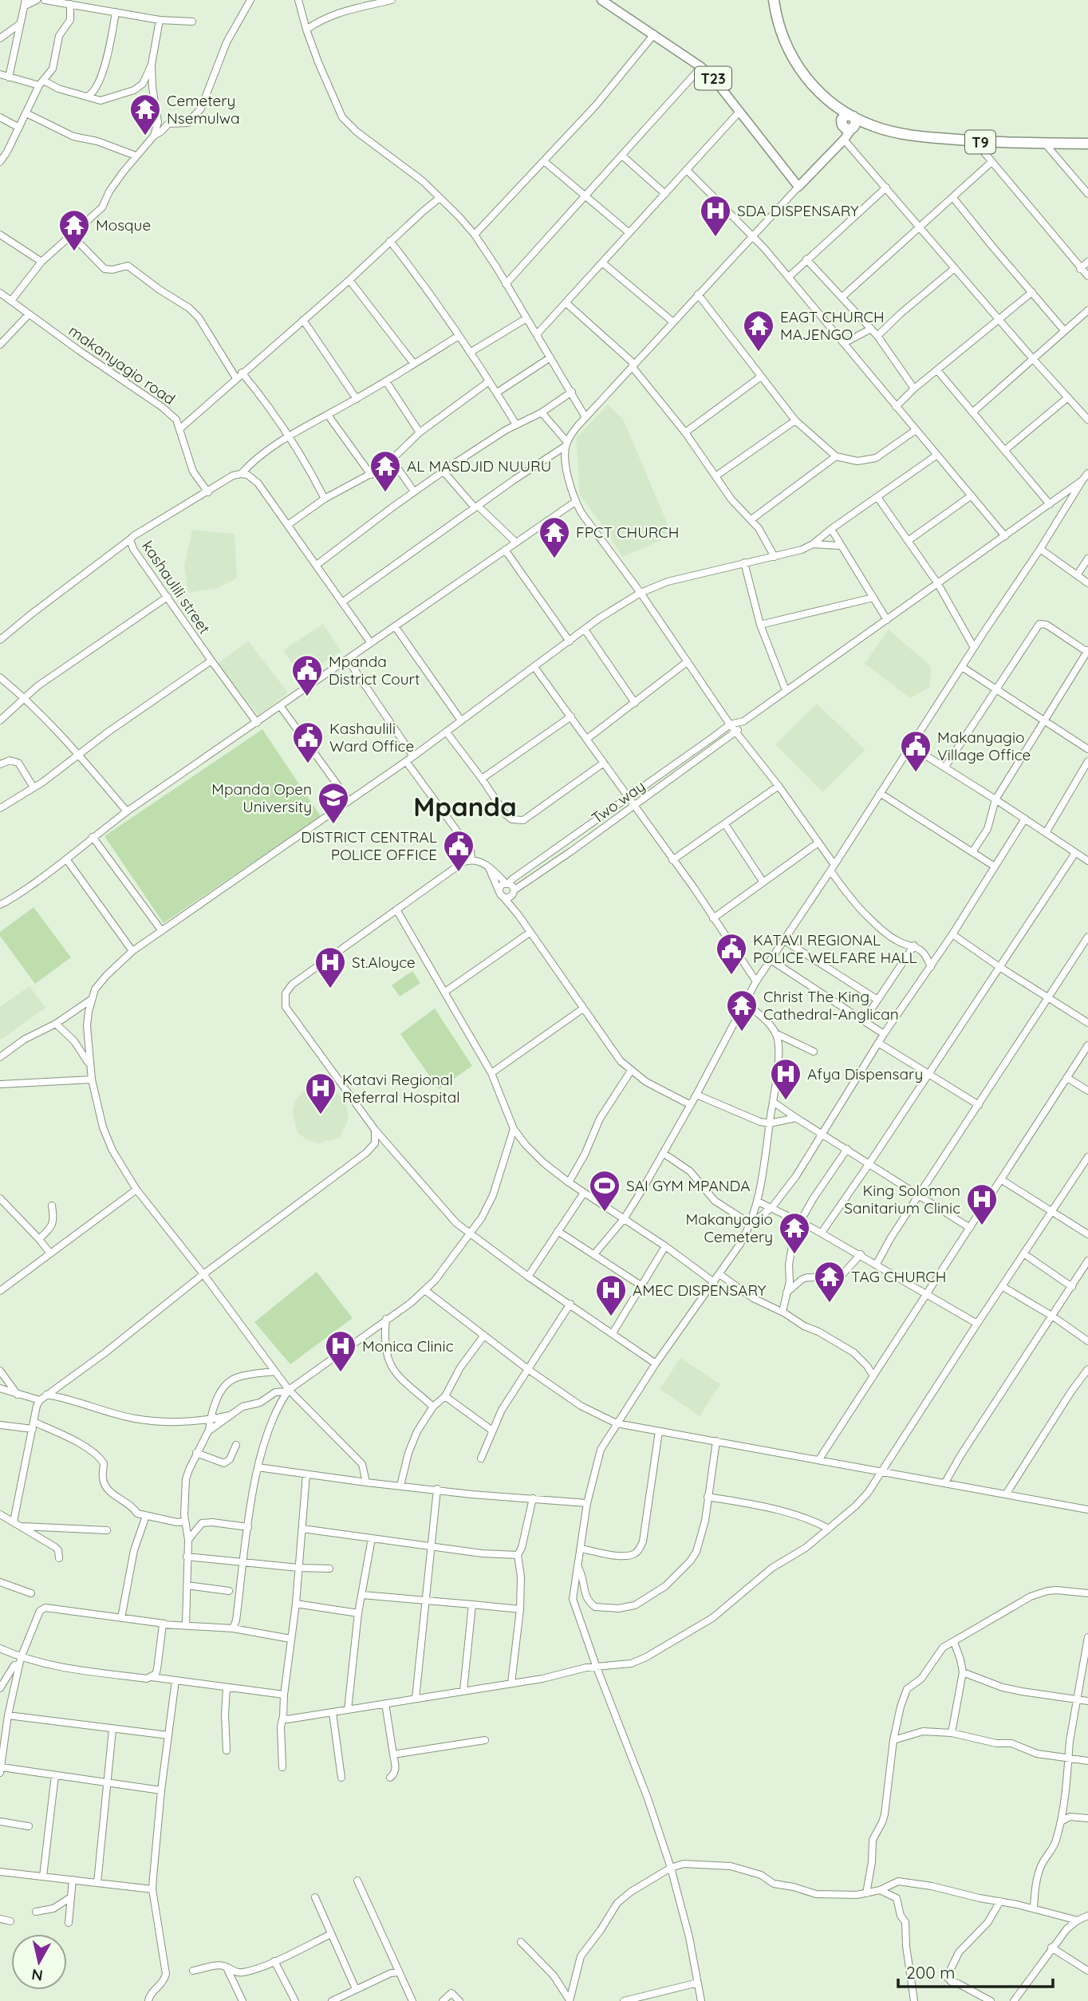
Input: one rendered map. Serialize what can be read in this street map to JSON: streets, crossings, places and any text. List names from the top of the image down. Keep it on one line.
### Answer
{"streets":{"highway":["T9"],"main road":["T23"],"street":["makanyagio road","kashaulili street","Two way"]},"crossings":[["makanyagio road","kashaulili street"]],"districts":["Mpanda"],"places":{"temple":["Cemetery Nsemulwa","Mosque","EAGT CHURCH MAJENGO","AL MASDJID NUURU","FPCT CHURCH","Christ The King Cathedral-Anglican","Makanyagio Cemetery","TAG CHURCH"],"hospital":["SDA DISPENSARY","St.Aloyce","Afya Dispensary","Katavi Regional Referral Hospital","King Solomon Sanitarium Clinic","AMEC DISPENSARY","Monica Clinic"],"public building":["Mpanda District Court","Kashaulili Ward Office","Makanyagio Village Office","DISTRICT CENTRAL POLICE OFFICE","KATAVI REGIONAL POLICE WELFARE HALL"],"school or university":["Mpanda Open University"],"sports":["SAI GYM MPANDA"]},"scale_bar":"200 m","north":"bottom"}
